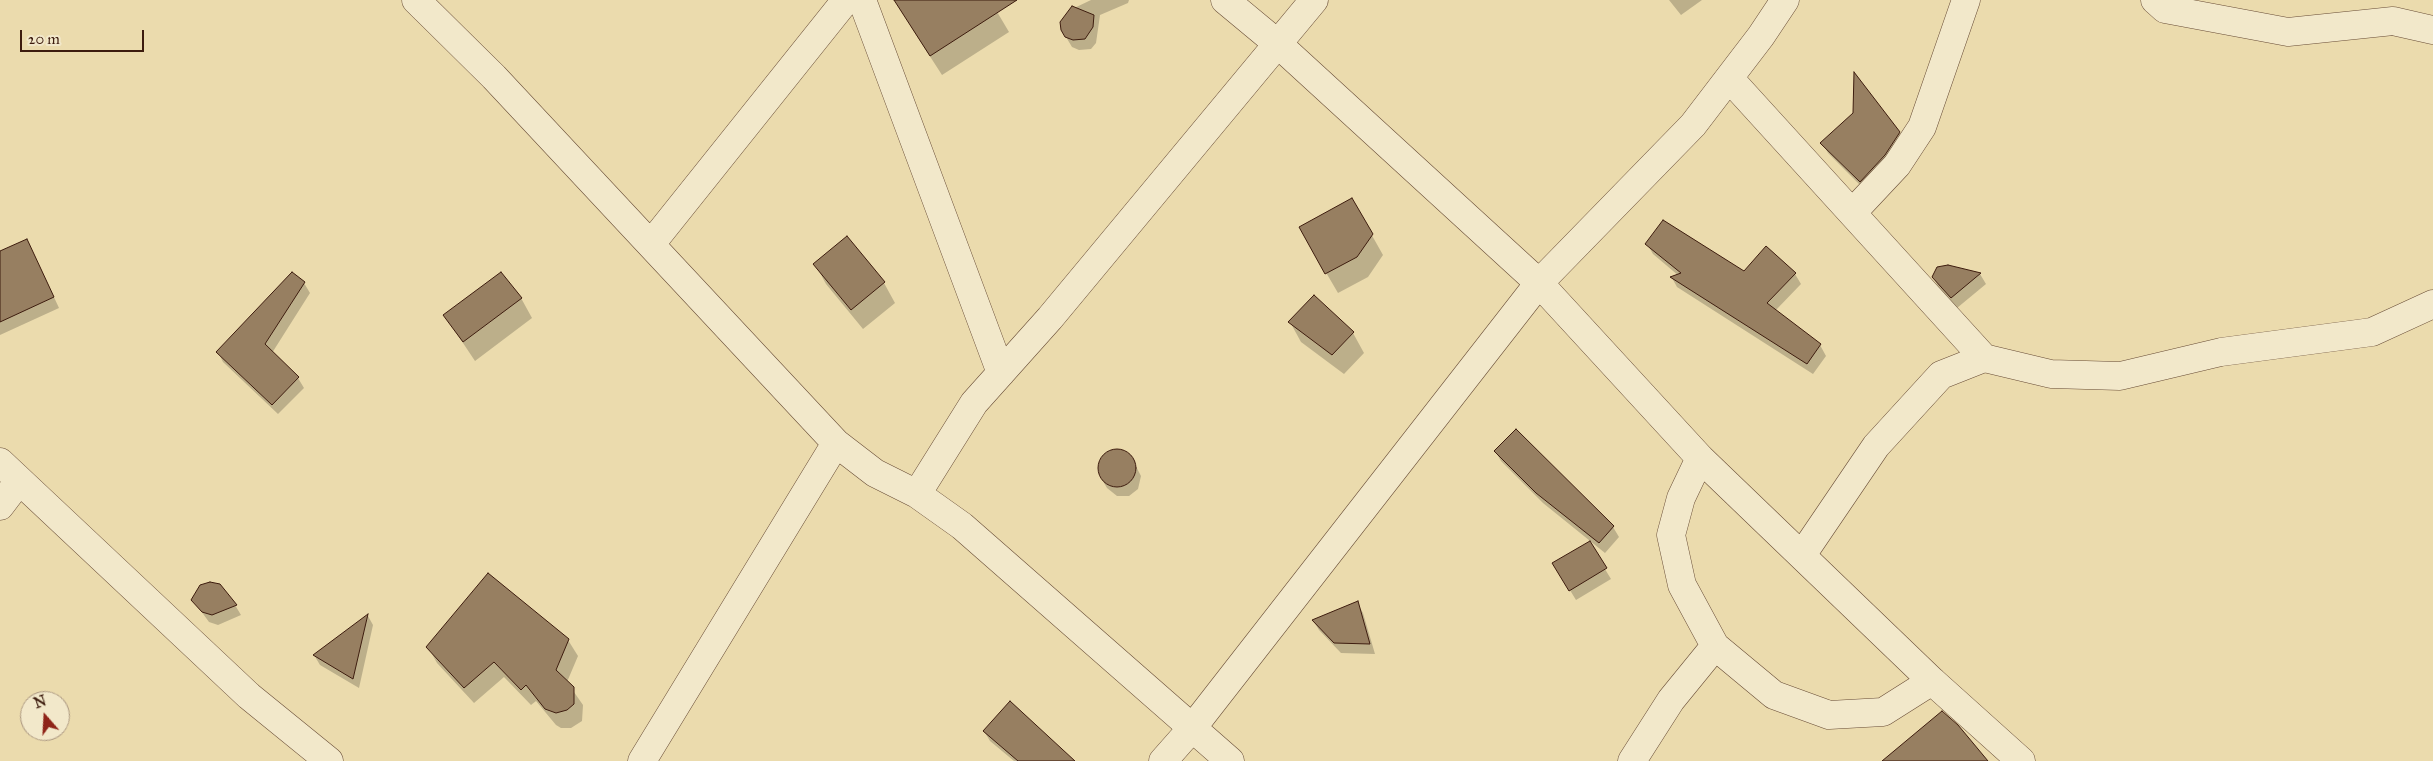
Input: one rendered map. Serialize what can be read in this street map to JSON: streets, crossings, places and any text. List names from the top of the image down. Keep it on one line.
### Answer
{"scale_bar":"20 m","north":"top"}
